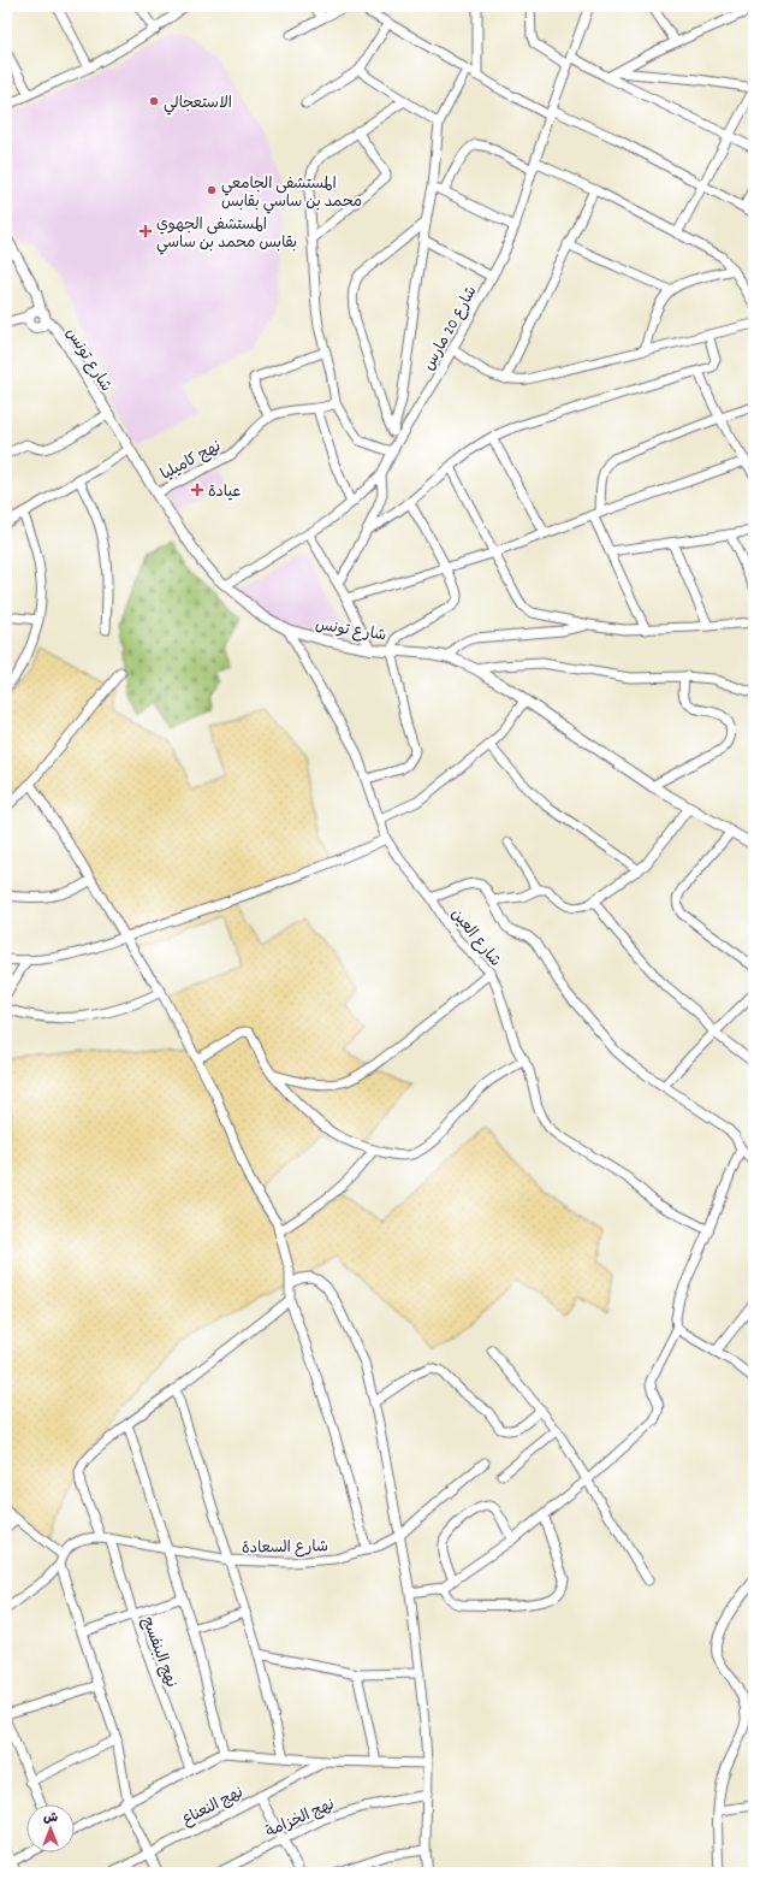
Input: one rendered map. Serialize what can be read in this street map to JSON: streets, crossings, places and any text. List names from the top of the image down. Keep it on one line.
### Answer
{"streets":{"street":["شارع 20 مارس","شارع تونس","نهج كاميليا","شارع العين","شارع السعادة","نهج البنفسج","نهج النعناع","نهج الخزامة"]},"crossings":[["شارع 20 مارس","شارع تونس"],["شارع تونس","نهج كاميليا"],["شارع تونس","شارع العين"],["شارع السعادة","نهج البنفسج"]],"places":{"other":["الاستعجالي","المستشفى الجامعي محمد بن ساسي بقابس"],"health":["المستشفى الجهوي بقابس محمد بن ساسي","عيادة"]},"north":"top"}
